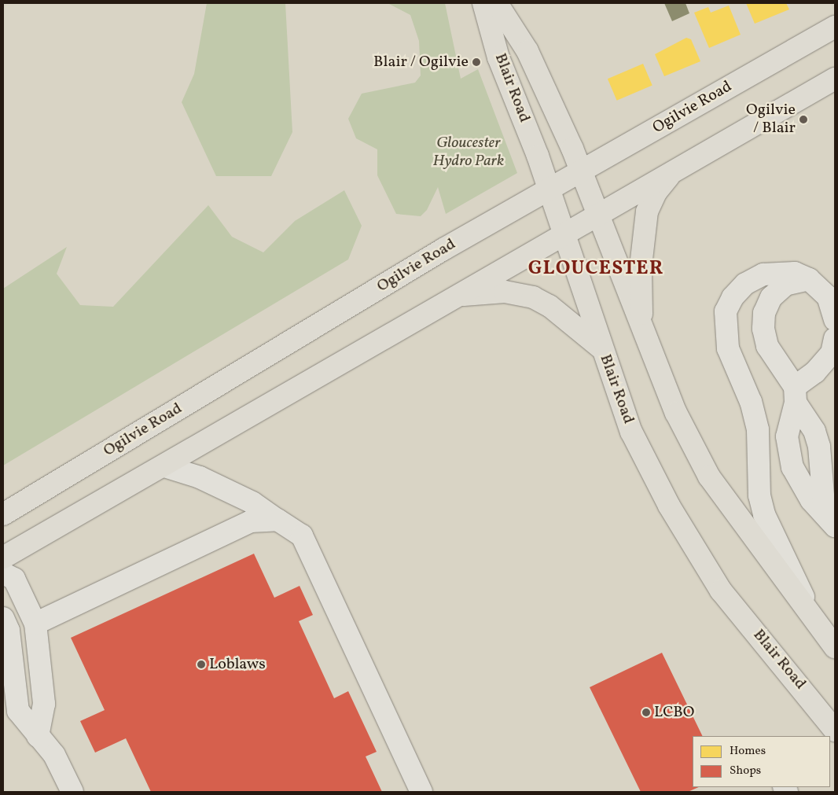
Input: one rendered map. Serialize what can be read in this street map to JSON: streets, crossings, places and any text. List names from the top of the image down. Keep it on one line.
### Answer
{"streets":{"main road":["Blair Road","Ogilvie Road"]},"crossings":[["Blair Road","Ogilvie Road"]],"districts":["GLOUCESTER"],"parks":["Gloucester Hydro Park"],"places":["Blair / Ogilvie","Ogilvie / Blair","Loblaws","LCBO"],"legend":["Homes","Shops"]}
